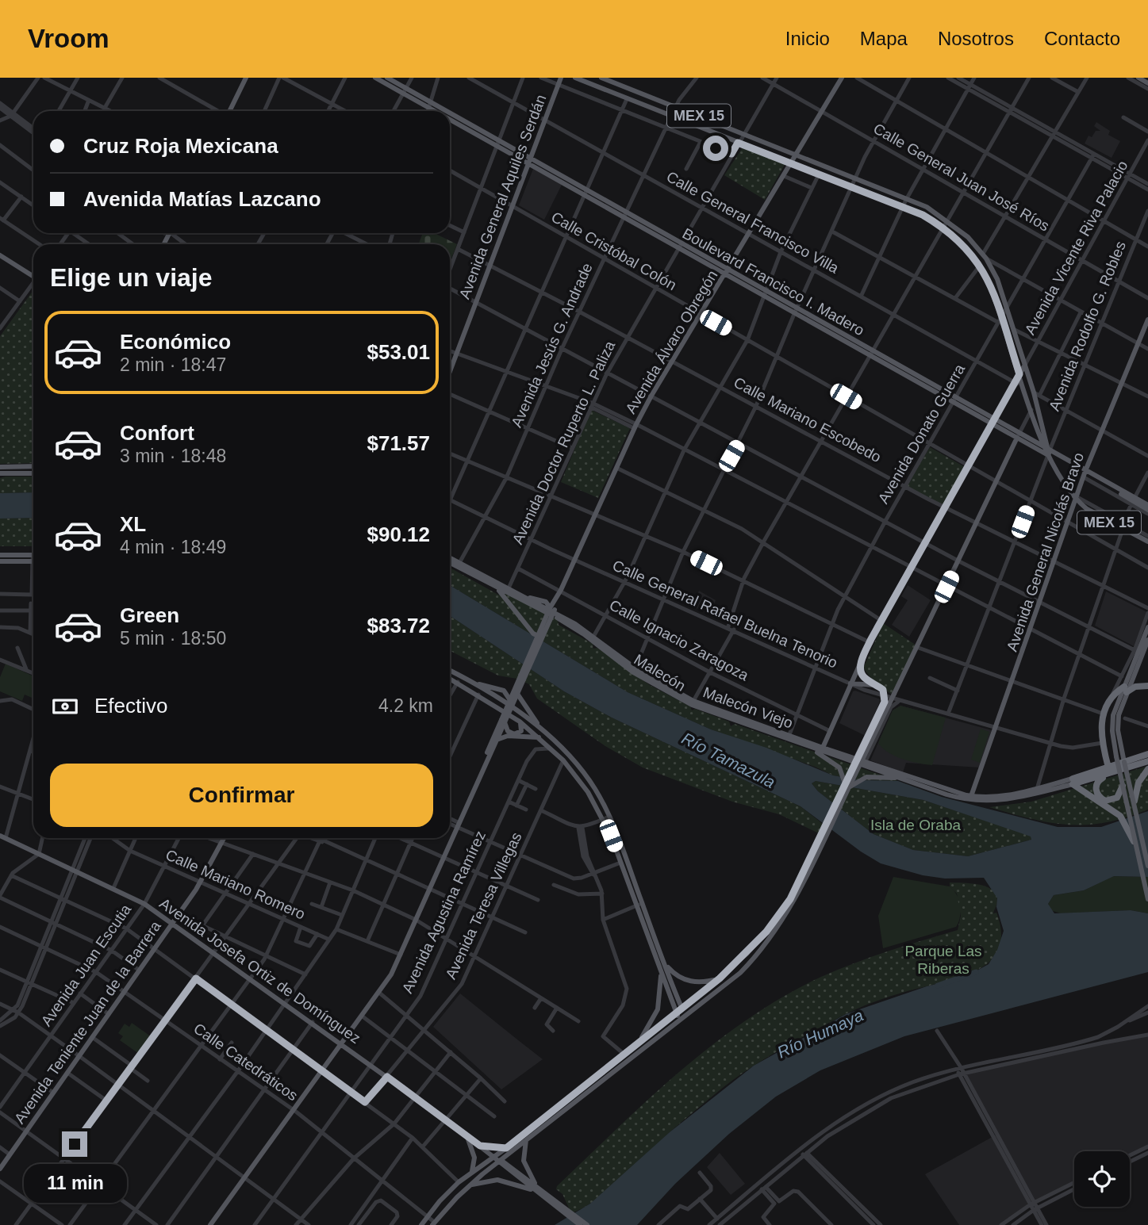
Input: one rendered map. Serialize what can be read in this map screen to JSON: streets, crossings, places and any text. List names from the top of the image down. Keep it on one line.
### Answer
{"streets":{"main road":["MEX 15","Avenida General Aquiles Serdán","Avenida Vicente Riva Palacio","Boulevard Francisco I. Madero","Avenida Álvaro Obregón","Avenida General Nicolás Bravo","Malecón","Malecón Viejo","Avenida Josefa Ortiz de Domínguez","Avenida Teniente Juan de la Barrera"],"street":["Calle General Juan José Ríos","Calle General Francisco Villa","Calle Cristóbal Colón","Avenida Rodolfo G. Robles","Avenida Jesús G. Andrade","Calle Mariano Escobedo","Avenida Donato Guerra","Avenida Doctor Ruperto L. Paliza","Calle General Rafael Buelna Tenorio","Calle Ignacio Zaragoza","Calle Mariano Romero","Avenida Teresa Villegas","Avenida Agustina Ramírez","Avenida Juan Escutia","Calle Catedráticos"]},"crossings":[["MEX 15","Calle General Francisco Villa"],["MEX 15","Avenida Vicente Riva Palacio"],["MEX 15","Boulevard Francisco I. Madero"],["MEX 15","Avenida Rodolfo G. Robles"],["MEX 15","Avenida Álvaro Obregón"],["MEX 15","Avenida Jesús G. Andrade"],["MEX 15","Avenida Donato Guerra"],["MEX 15","Avenida Doctor Ruperto L. Paliza"],["MEX 15","Avenida General Nicolás Bravo"],["Calle General Juan José Ríos","Avenida Vicente Riva Palacio"],["Calle General Juan José Ríos","Avenida Rodolfo G. Robles"],["Calle General Juan José Ríos","Avenida Álvaro Obregón"],["Calle General Juan José Ríos","Avenida Donato Guerra"],["Calle General Juan José Ríos","Avenida Doctor Ruperto L. Paliza"],["Avenida General Aquiles Serdán","Calle General Francisco Villa"],["Avenida General Aquiles Serdán","Calle Cristóbal Colón"],["Avenida General Aquiles Serdán","Boulevard Francisco I. Madero"],["Avenida General Aquiles Serdán","Calle Mariano Escobedo"],["Calle General Francisco Villa","Avenida Vicente Riva Palacio"],["Calle General Francisco Villa","Avenida Álvaro Obregón"],["Calle General Francisco Villa","Avenida Jesús G. Andrade"],["Calle General Francisco Villa","Avenida Donato Guerra"],["Calle General Francisco Villa","Avenida Doctor Ruperto L. Paliza"],["Avenida Vicente Riva Palacio","Calle Cristóbal Colón"],["Avenida Vicente Riva Palacio","Boulevard Francisco I. Madero"],["Avenida Vicente Riva Palacio","Calle Mariano Escobedo"],["Avenida Vicente Riva Palacio","Calle General Rafael Buelna Tenorio"],["Avenida Vicente Riva Palacio","Calle Ignacio Zaragoza"],["Avenida Vicente Riva Palacio","Malecón Viejo"],["Calle Cristóbal Colón","Avenida Rodolfo G. Robles"],["Calle Cristóbal Colón","Avenida Álvaro Obregón"],["Calle Cristóbal Colón","Avenida Jesús G. Andrade"],["Calle Cristóbal Colón","Avenida Donato Guerra"],["Calle Cristóbal Colón","Avenida Doctor Ruperto L. Paliza"],["Calle Cristóbal Colón","Avenida General Nicolás Bravo"],["Boulevard Francisco I. Madero","Avenida Rodolfo G. Robles"],["Boulevard Francisco I. Madero","Avenida Álvaro Obregón"],["Boulevard Francisco I. Madero","Avenida Jesús G. Andrade"],["Boulevard Francisco I. Madero","Avenida Donato Guerra"],["Boulevard Francisco I. Madero","Avenida Doctor Ruperto L. Paliza"],["Boulevard Francisco I. Madero","Avenida General Nicolás Bravo"],["Avenida Rodolfo G. Robles","Calle Mariano Escobedo"],["Avenida Rodolfo G. Robles","Calle General Rafael Buelna Tenorio"],["Avenida Álvaro Obregón","Calle Mariano Escobedo"],["Avenida Álvaro Obregón","Calle General Rafael Buelna Tenorio"],["Avenida Álvaro Obregón","Calle Ignacio Zaragoza"],["Avenida Álvaro Obregón","Avenida Josefa Ortiz de Domínguez"],["Avenida Álvaro Obregón","Calle Catedráticos"],["Avenida Jesús G. Andrade","Calle Mariano Escobedo"],["Avenida Jesús G. Andrade","Calle General Rafael Buelna Tenorio"],["Avenida Jesús G. Andrade","Malecón Viejo"],["Calle Mariano Escobedo","Avenida Donato Guerra"],["Calle Mariano Escobedo","Avenida Doctor Ruperto L. Paliza"],["Calle Mariano Escobedo","Avenida General Nicolás Bravo"],["Avenida Donato Guerra","Calle General Rafael Buelna Tenorio"],["Avenida Donato Guerra","Calle Ignacio Zaragoza"],["Avenida Donato Guerra","Malecón"],["Avenida Donato Guerra","Malecón Viejo"],["Avenida Doctor Ruperto L. Paliza","Calle General Rafael Buelna Tenorio"],["Avenida Doctor Ruperto L. Paliza","Calle Ignacio Zaragoza"],["Avenida Doctor Ruperto L. Paliza","Malecón"],["Avenida Doctor Ruperto L. Paliza","Malecón Viejo"],["Avenida General Nicolás Bravo","Calle General Rafael Buelna Tenorio"],["Avenida General Nicolás Bravo","Malecón"],["Avenida General Nicolás Bravo","Malecón Viejo"],["Malecón","Malecón Viejo"],["Calle Mariano Romero","Avenida Juan Escutia"],["Calle Mariano Romero","Avenida Teniente Juan de la Barrera"],["Avenida Teresa Villegas","Avenida Josefa Ortiz de Domínguez"],["Avenida Agustina Ramírez","Avenida Josefa Ortiz de Domínguez"],["Avenida Agustina Ramírez","Calle Catedráticos"],["Avenida Juan Escutia","Avenida Josefa Ortiz de Domínguez"],["Avenida Juan Escutia","Calle Catedráticos"],["Avenida Josefa Ortiz de Domínguez","Avenida Teniente Juan de la Barrera"],["Avenida Teniente Juan de la Barrera","Calle Catedráticos"]],"water":["Río Tamazula","Río Humaya"],"parks":["Isla de Oraba","Parque Las Riberas"],"page":{"header":"Vroom","nav":["Inicio","Mapa","Nosotros","Contacto"],"banner":["Cruz Roja Mexicana","Avenida Matías Lazcano"],"heading":"Elige un viaje","list":[{"name":"Económico","note":"2 min · 18:47","value":"$53.01"},{"name":"Confort","note":"3 min · 18:48","value":"$71.57"},{"name":"XL","note":"4 min · 18:49","value":"$90.12"},{"name":"Green","note":"5 min · 18:50","value":"$83.72"}],"pay":["Efectivo","4.2 km"],"buttons":"Confirmar","bubble":"11 min"}}
